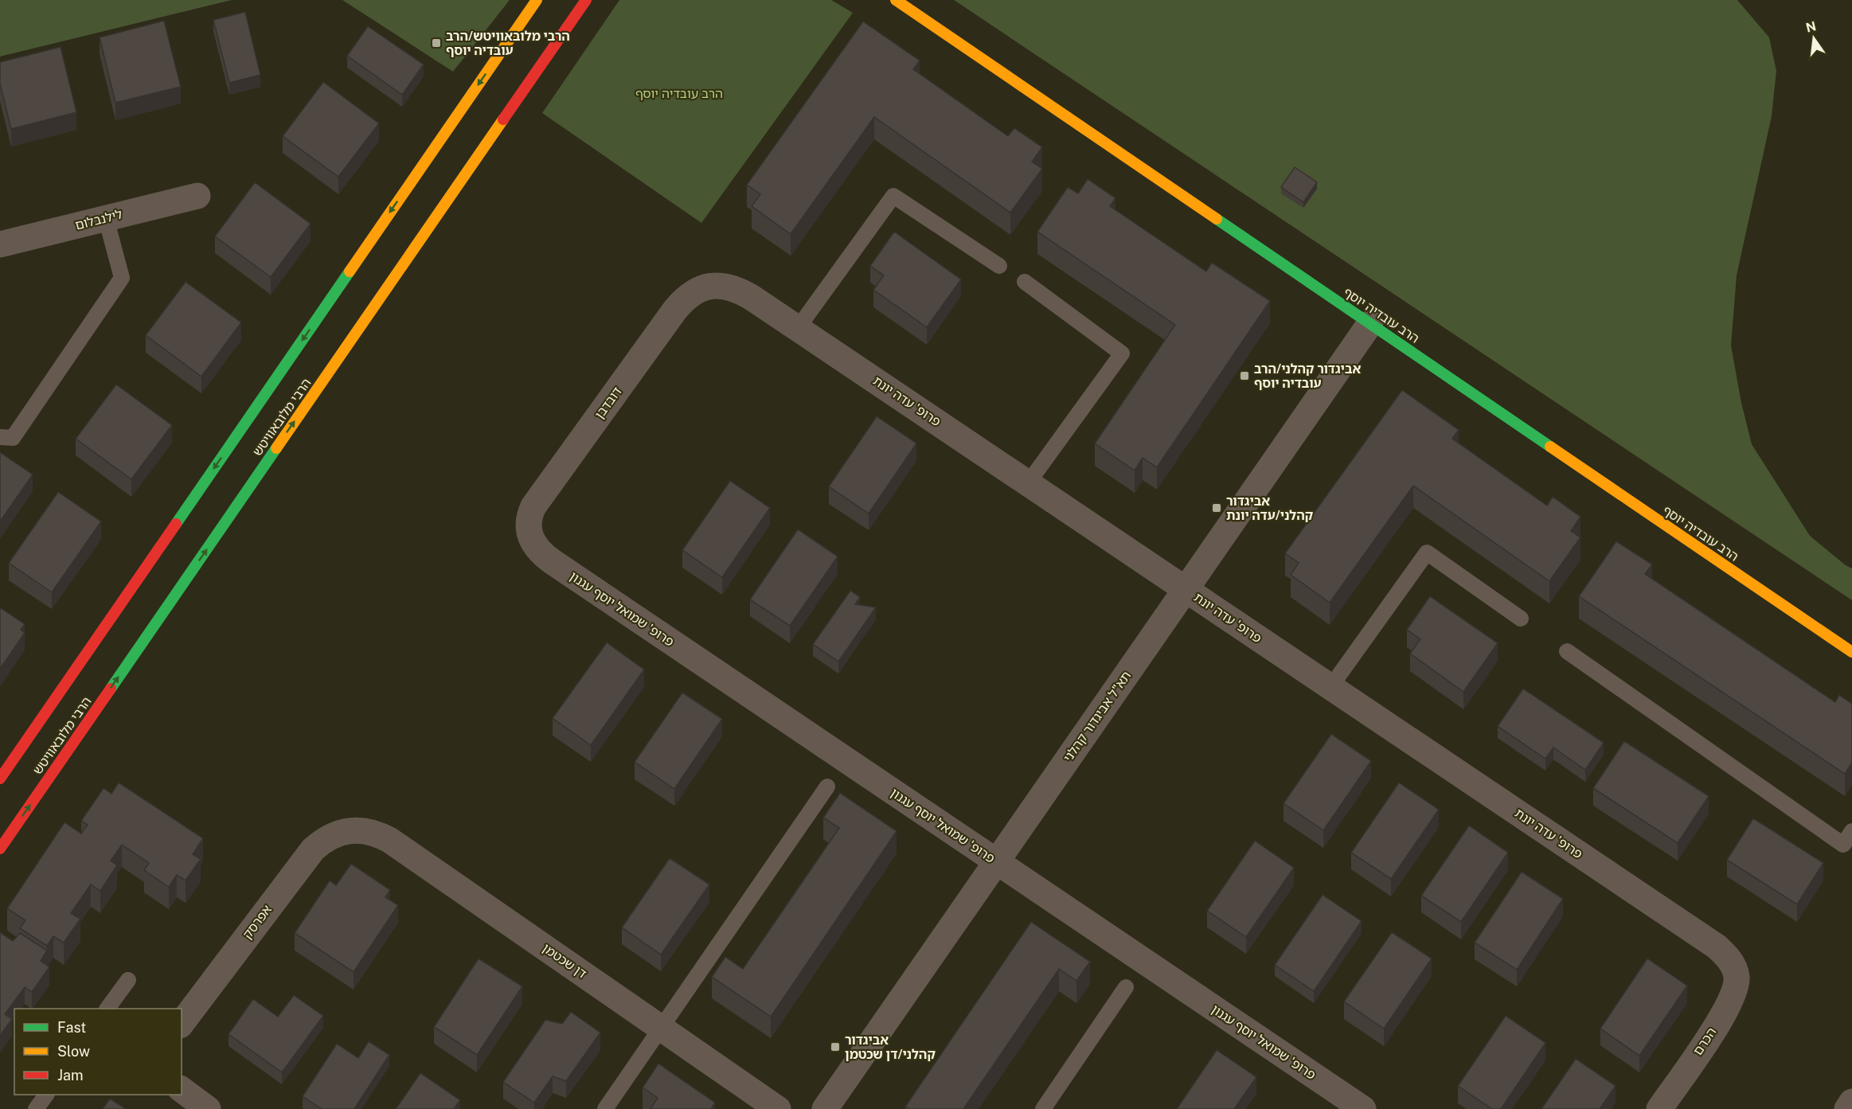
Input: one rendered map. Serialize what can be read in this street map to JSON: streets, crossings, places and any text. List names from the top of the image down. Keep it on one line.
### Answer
{"streets":{"main road":["הרב עובדיה יוסף","הרבי מלובאוויטש"],"street":["לילנבלום","פרופ' עדה יונת","דובדבן","פרופ' שמואל יוסף עגנון","תא\"ל אביגדור קהלני","אפרסק","דן שכטמן","הכרם"]},"crossings":[["הרב עובדיה יוסף","תא\"ל אביגדור קהלני"],["פרופ' עדה יונת","דובדבן"],["פרופ' עדה יונת","תא\"ל אביגדור קהלני"],["פרופ' עדה יונת","הכרם"],["דובדבן","פרופ' שמואל יוסף עגנון"],["פרופ' שמואל יוסף עגנון","תא\"ל אביגדור קהלני"],["אפרסק","דן שכטמן"]],"parks":["הרב עובדיה יוסף"],"places":{"transit":["הרבי מלובאוויטש/הרב עובדיה יוסף","אביגדור קהלני/הרב עובדיה יוסף","אביגדור קהלני/עדה יונת","אביגדור קהלני/דן שכטמן"]},"legend":["Fast","Slow","Jam"],"north":"top"}
